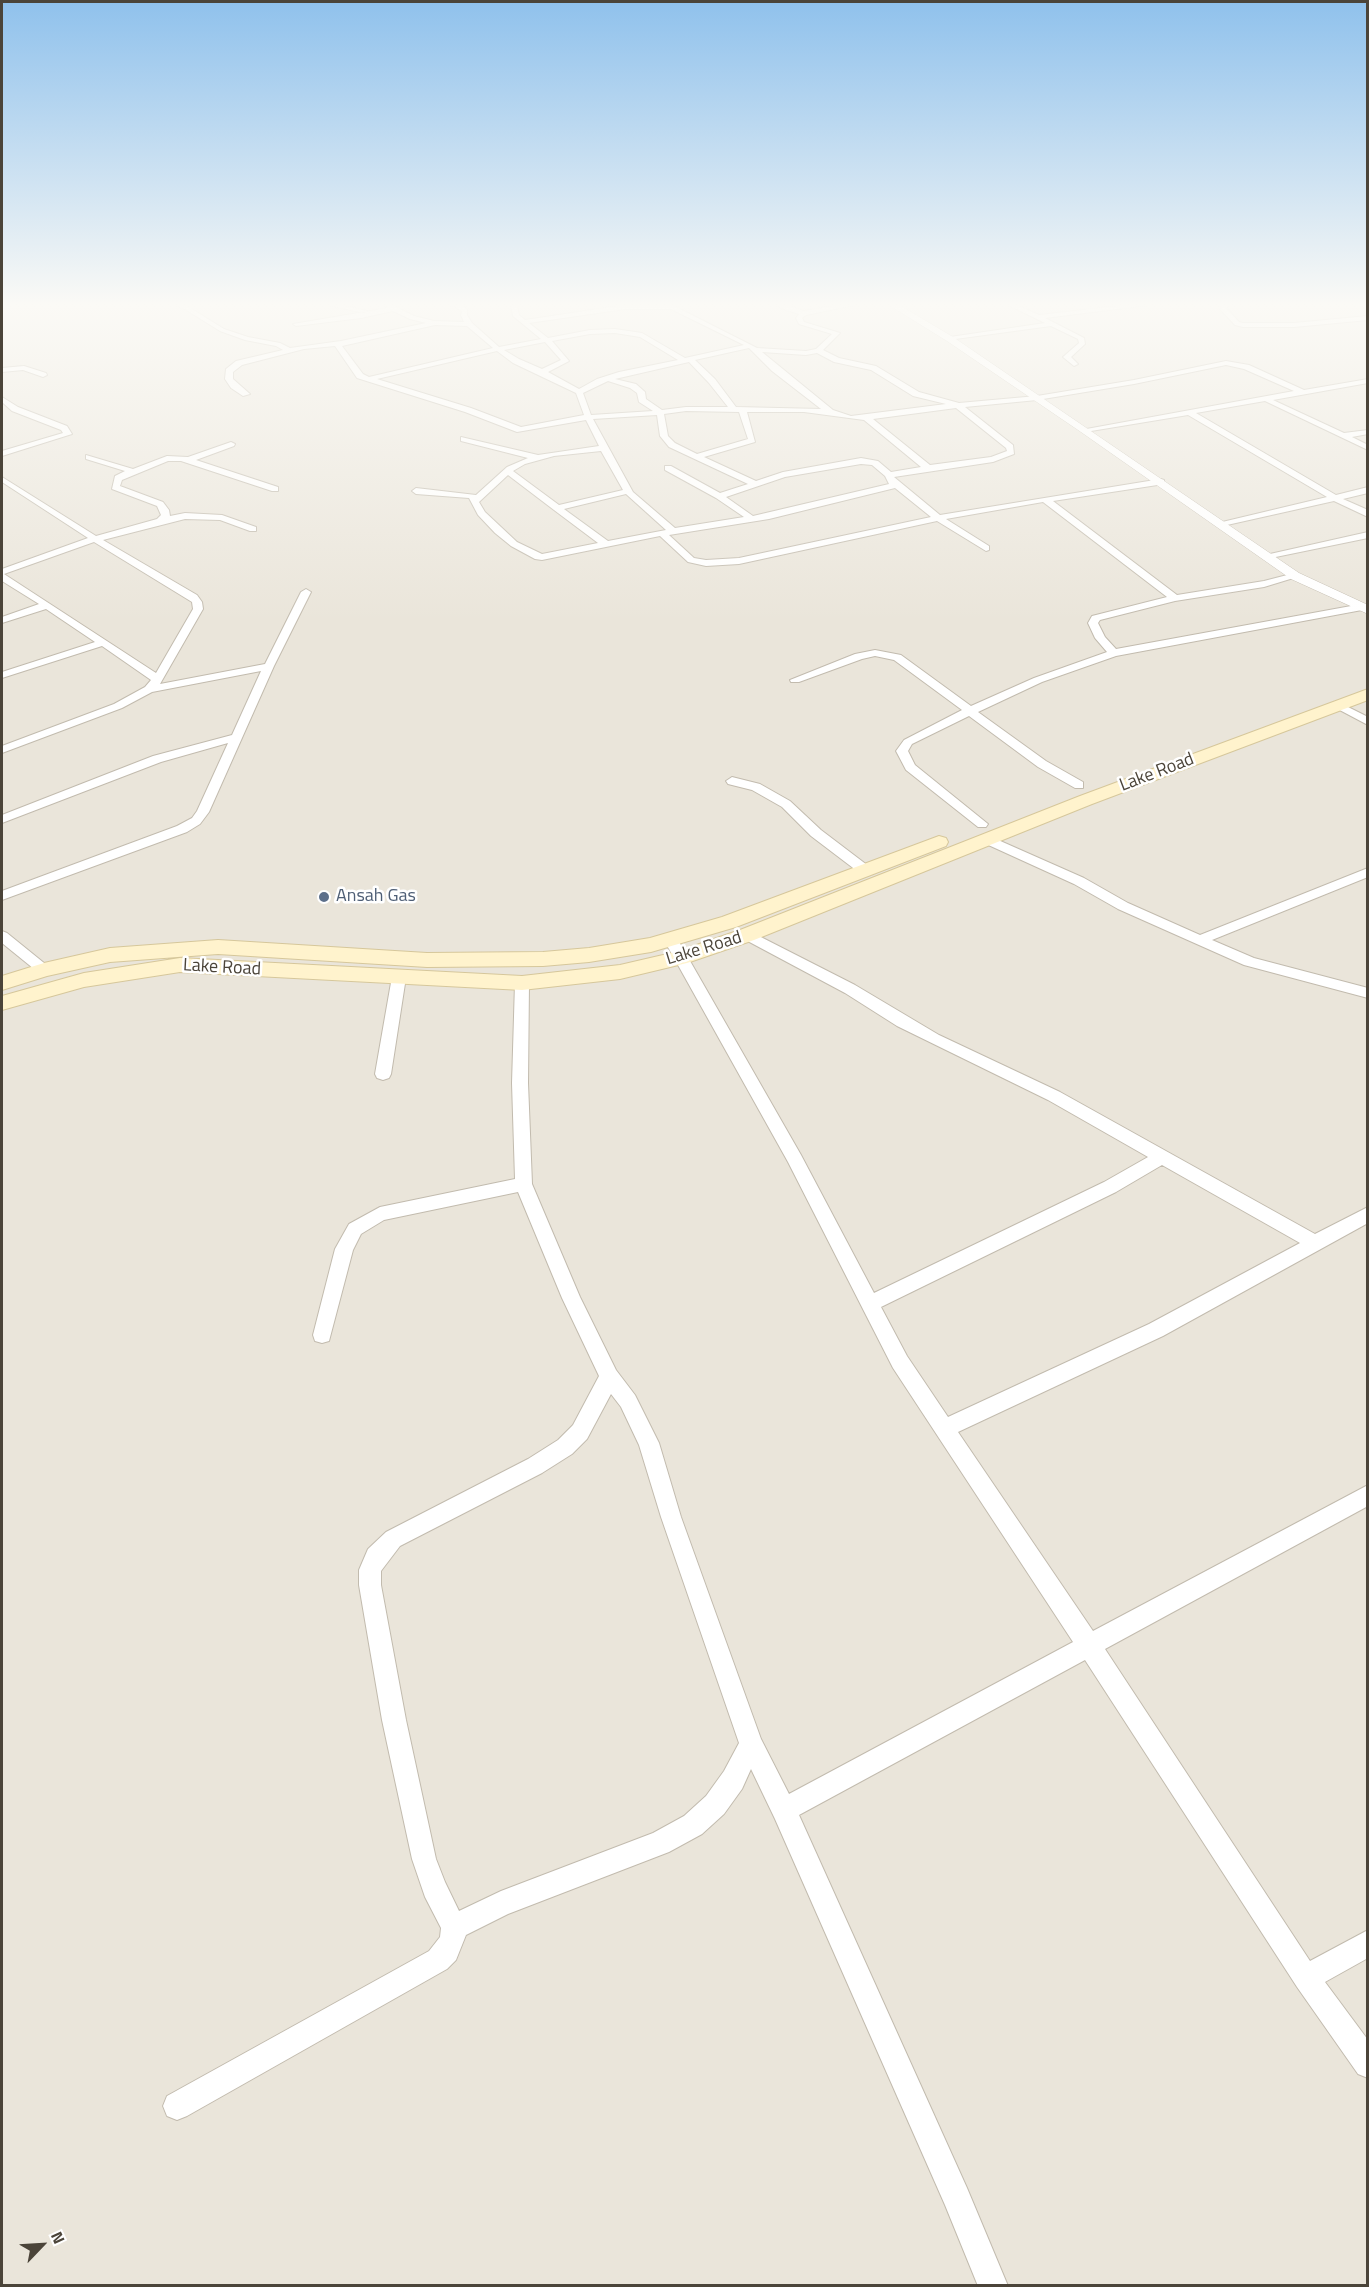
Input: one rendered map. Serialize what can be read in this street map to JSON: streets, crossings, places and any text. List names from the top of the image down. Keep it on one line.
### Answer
{"streets":{"main road":["Lake Road"]},"places":["Ansah Gas"],"north":"top right"}
